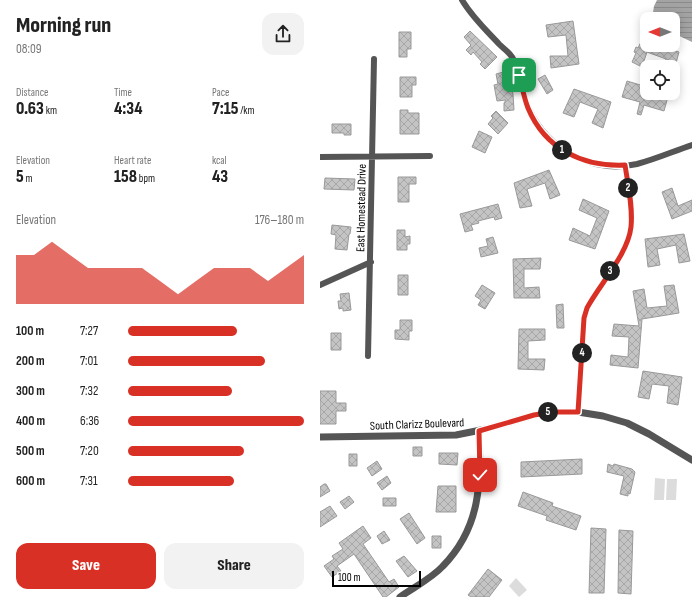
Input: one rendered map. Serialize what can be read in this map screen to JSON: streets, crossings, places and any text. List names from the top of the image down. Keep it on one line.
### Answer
{"streets":{"street":["East Homestead Drive","South Clarizz Boulevard"]},"scale_bar":"100 m","north":"left","page":{"heading":["Morning run","08:09"],"stats":[["Distance","0.63 km"],["Time","4:34"],["Pace","7:15 /km"],["Elevation","5 m"],["Heart rate","158 bpm"],["kcal","43"]],"pins":["1","2","3","4","5"],"chart":["Elevation","176–180 m"],"list":[{"name":"100 m","note":"7:27"},{"name":"200 m","note":"7:01"},{"name":"300 m","note":"7:32"},{"name":"400 m","note":"6:36"},{"name":"500 m","note":"7:20"},{"name":"600 m","note":"7:31"}],"buttons":["Save","Share"],"scale":"100 m"}}
